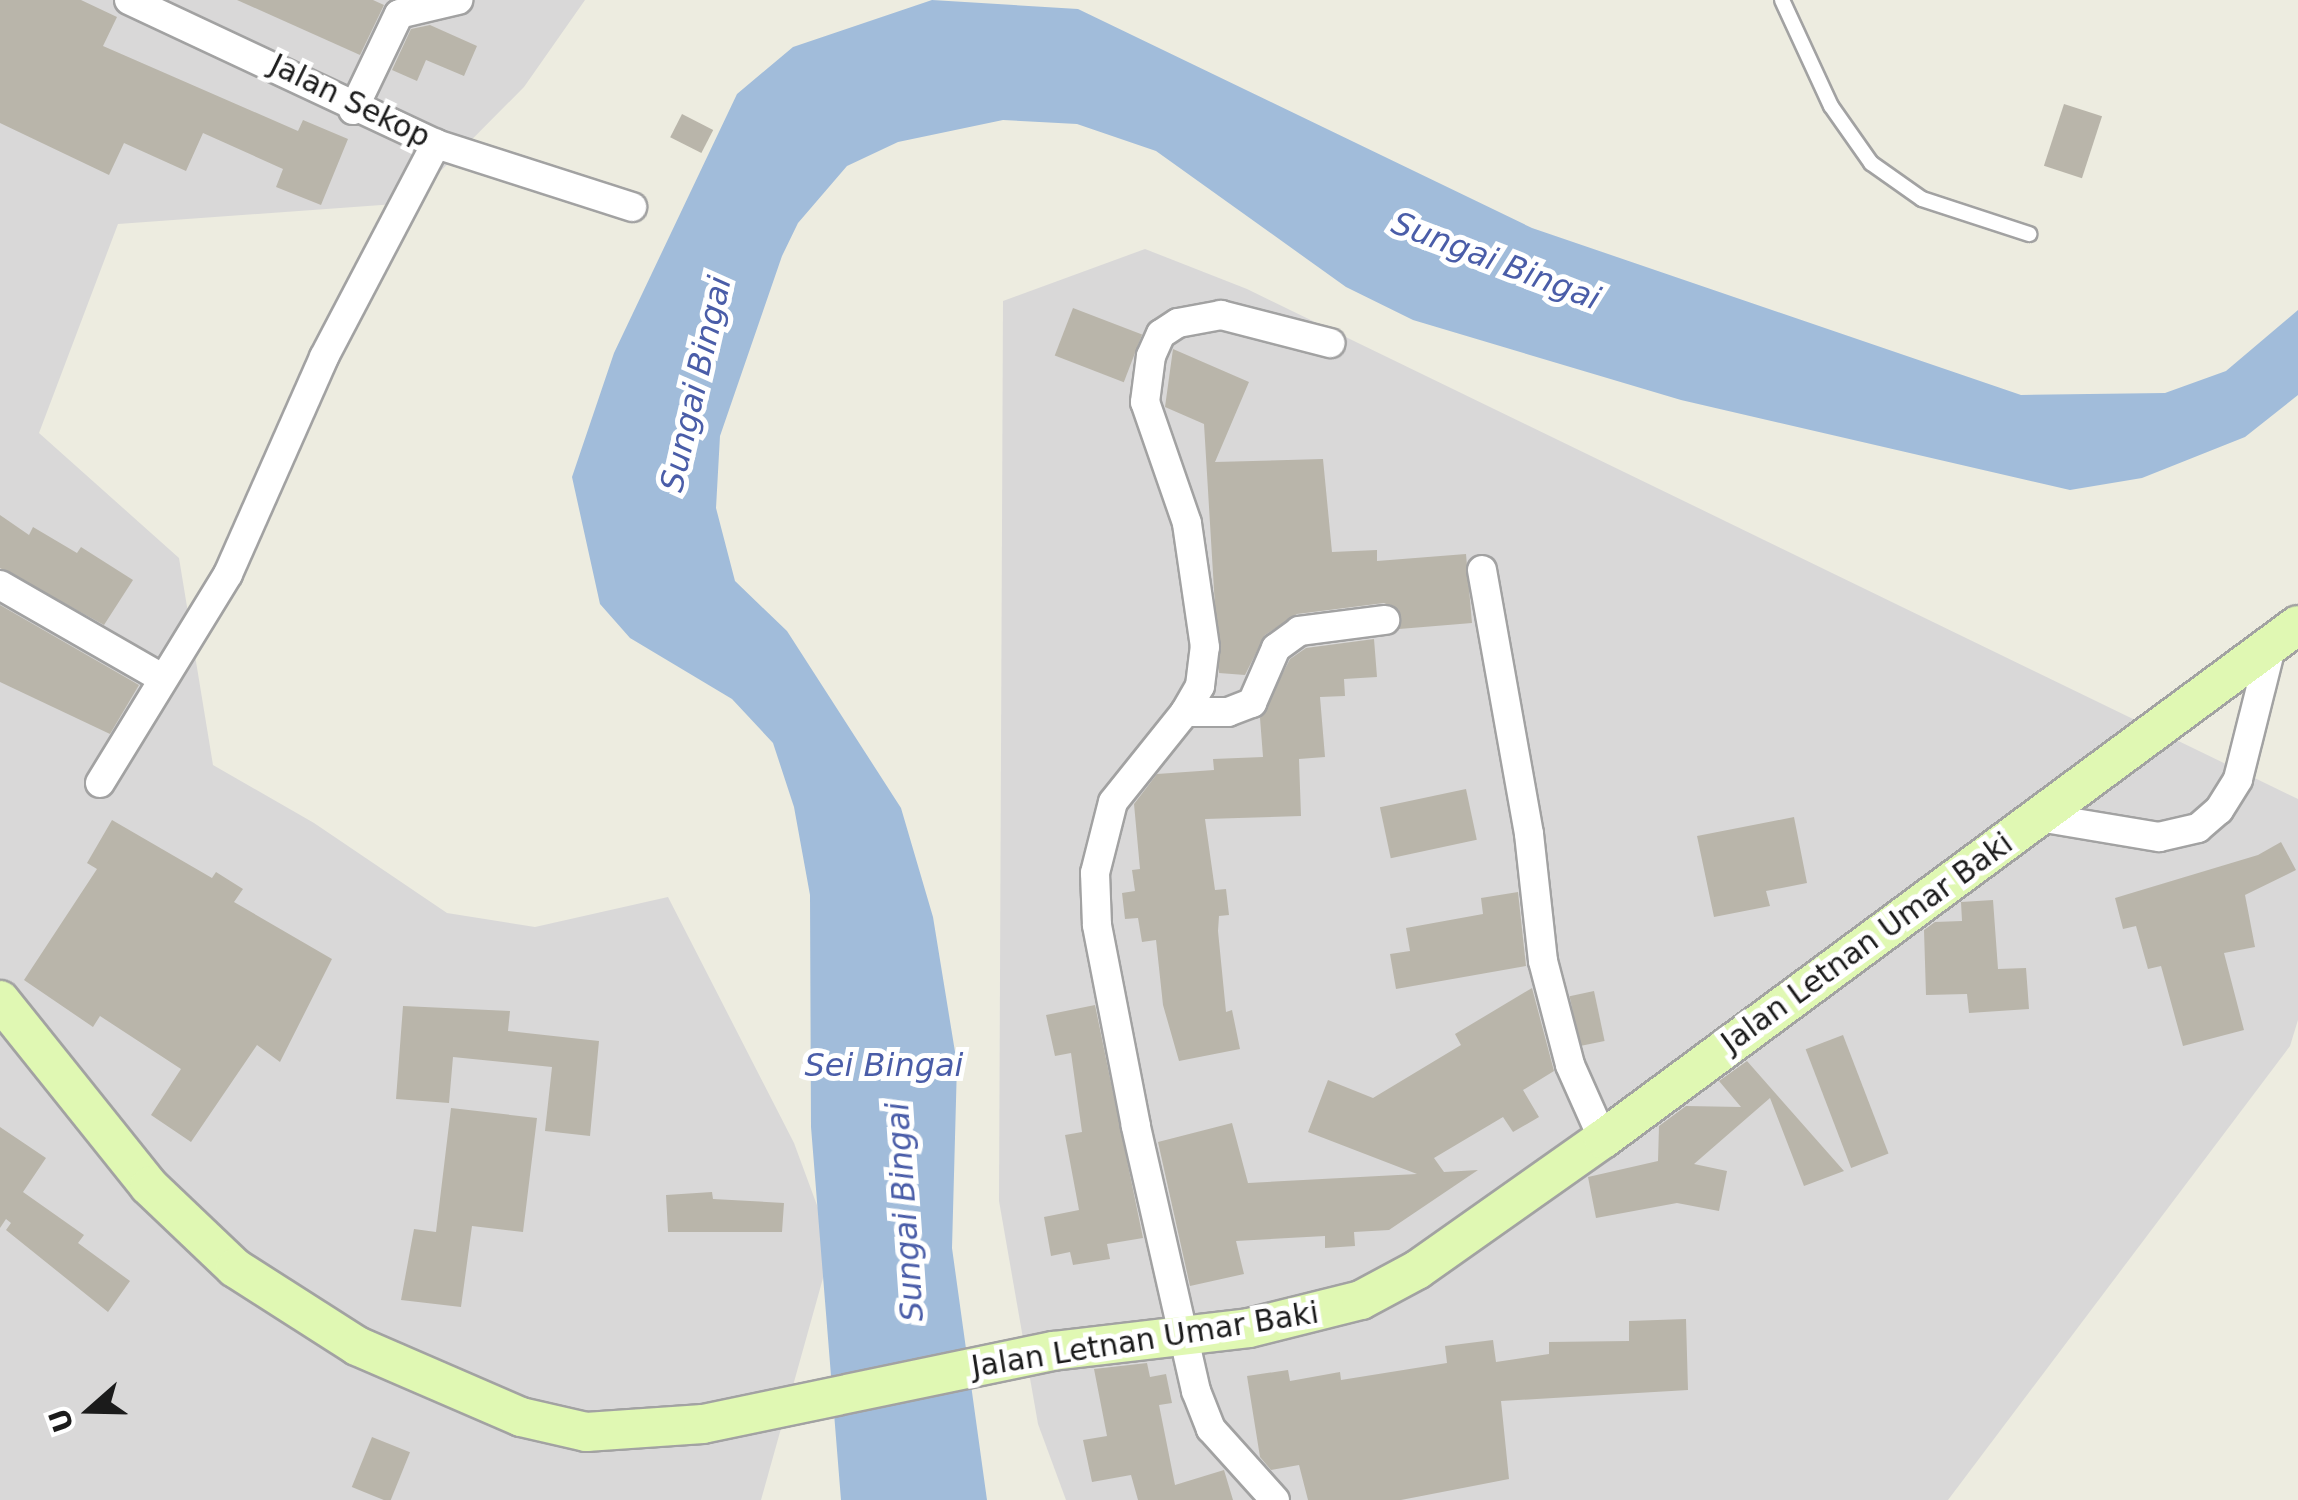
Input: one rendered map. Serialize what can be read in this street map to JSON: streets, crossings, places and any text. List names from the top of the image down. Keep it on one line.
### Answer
{"streets":{"street":["Jalan Sekop","Jalan Letnan Umar Baki"]},"water":["Sungai Bingai","Sei Bingai"],"north":"left"}
